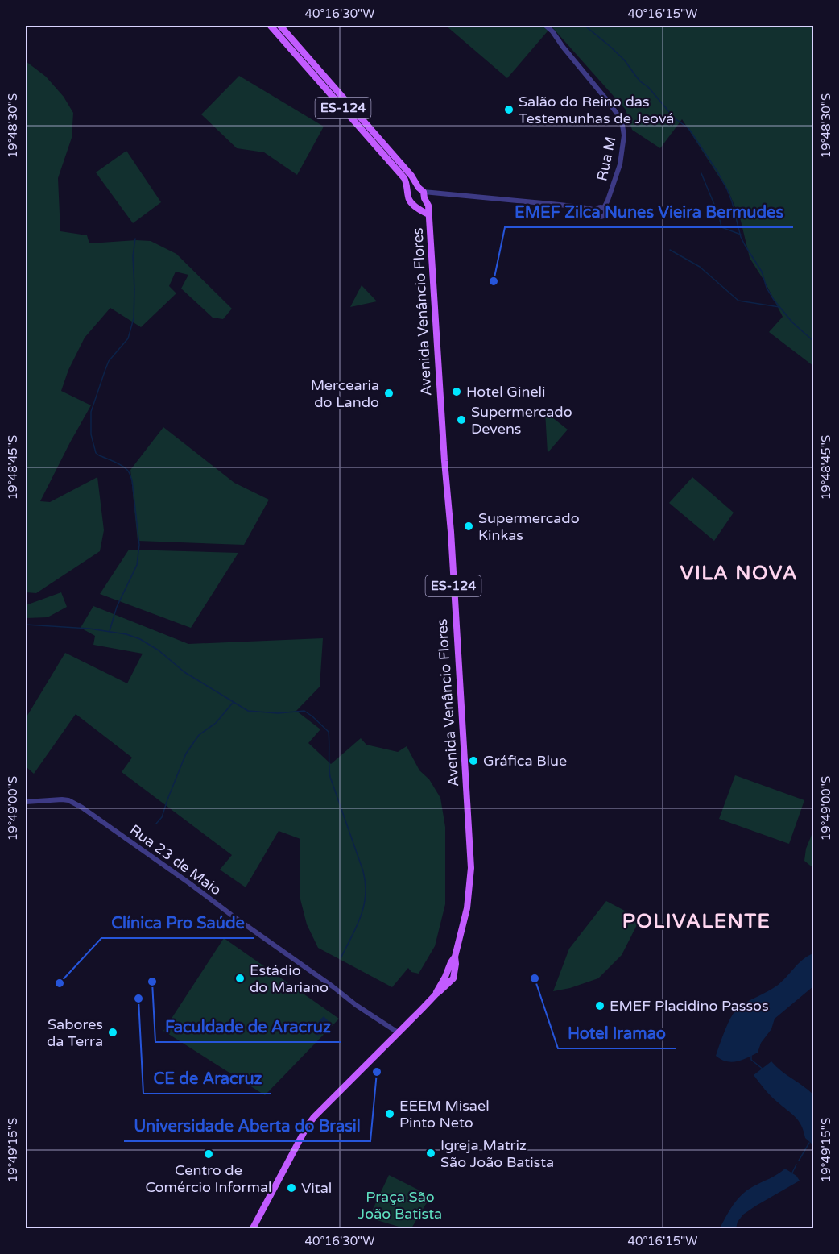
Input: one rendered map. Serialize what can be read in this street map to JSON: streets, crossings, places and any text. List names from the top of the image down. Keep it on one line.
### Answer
{"streets":{"main road":["ES-124","Avenida Venâncio Flores"],"street":["Rua M","Rua 23 de Maio"]},"crossings":[["ES-124","Avenida Venâncio Flores"],["Avenida Venâncio Flores","Rua 23 de Maio"]],"districts":["VILA NOVA","POLIVALENTE"],"parks":["Praça São João Batista"],"places":["Salão do Reino das Testemunhas de Jeová","EMEF Zilca Nunes Vieira Bermudes","Hotel Gineli","Mercearia do Lando","Supermercado Devens","Supermercado Kinkas","Gráfica Blue","Estádio do Mariano","Hotel Iramao","Faculdade de Aracruz","Clínica Pro Saúde","CE de Aracruz","EMEF Placidino Passos","Sabores da Terra","Universidade Aberta do Brasil","EEEM Misael Pinto Neto","Igreja Matriz São João Batista","Centro de Comércio Informal","Vital"],"coordinates":["40°16'30\"W","40°16'15\"W","19°48'30\"S","19°48'45\"S","19°49'00\"S","19°49'15\"S"]}
